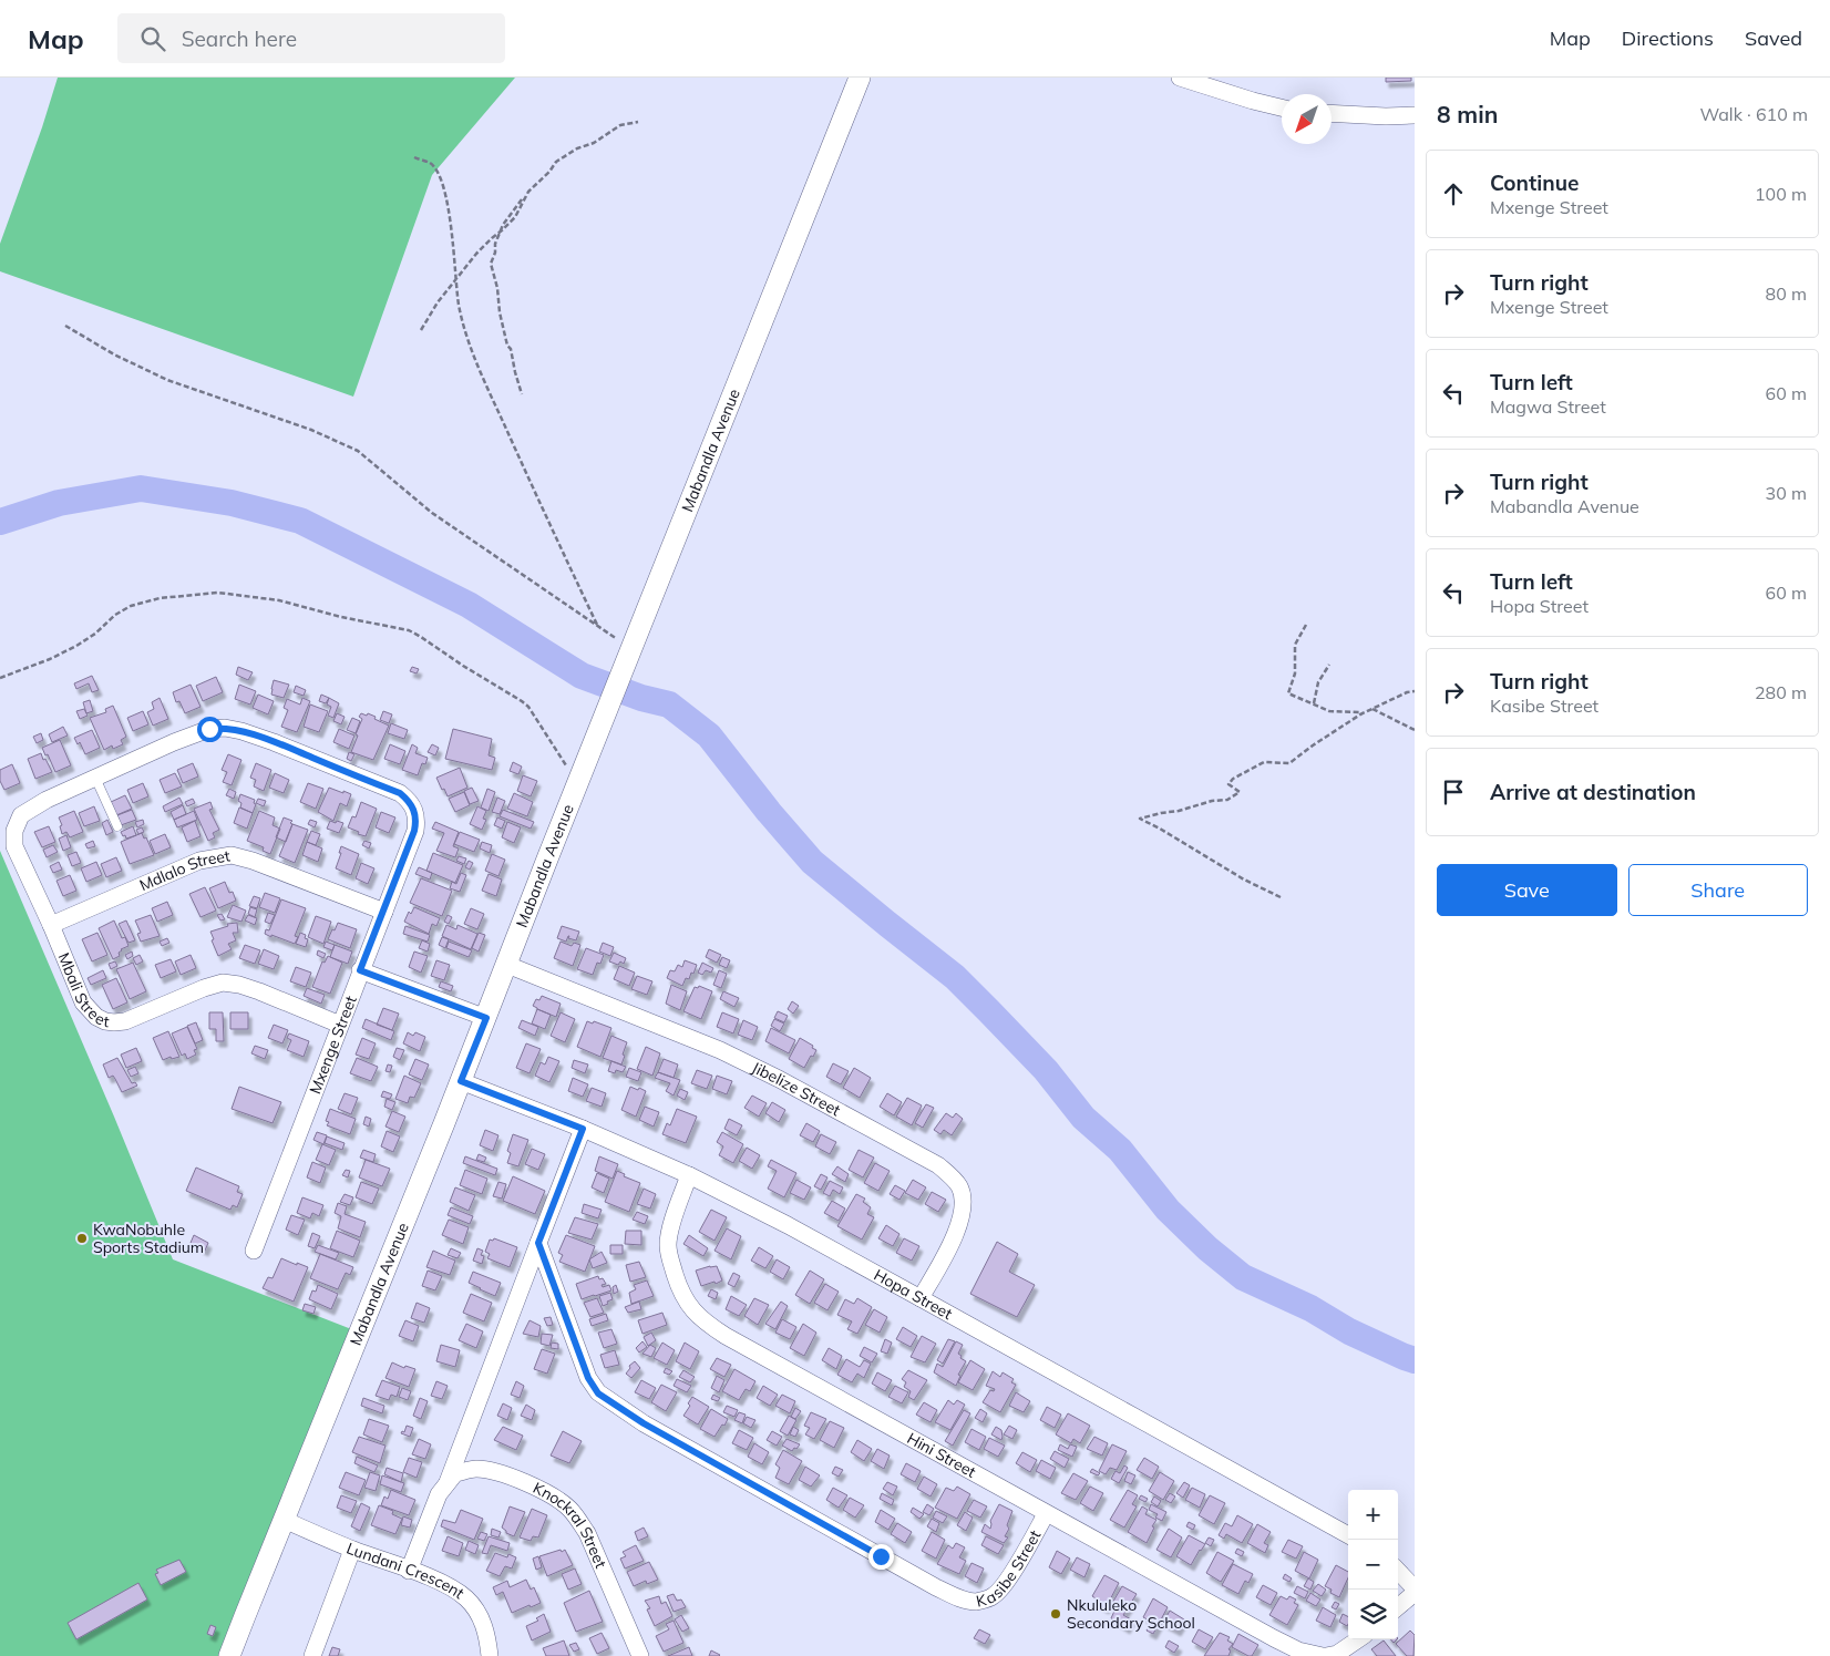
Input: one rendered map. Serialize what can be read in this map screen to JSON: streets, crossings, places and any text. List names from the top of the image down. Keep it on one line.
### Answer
{"streets":{"street":["Mabandla Avenue","Mdlalo Street","Mbali Street","Mxenge Street","Jibelize Street","Hopa Street","Hini Street","Knockral Street","Kasibe Street","Lundani Crescent"]},"crossings":[["Mabandla Avenue","Jibelize Street"],["Mabandla Avenue","Hopa Street"],["Mabandla Avenue","Lundani Crescent"],["Mdlalo Street","Mbali Street"],["Mdlalo Street","Mxenge Street"],["Mbali Street","Mxenge Street"],["Jibelize Street","Hopa Street"],["Hopa Street","Hini Street"],["Hini Street","Kasibe Street"]],"places":["KwaNobuhle Sports Stadium","Nkululeko Secondary School"],"north":"bottom left","page":{"header":"Map","search":"Search here","nav":["Map","Directions","Saved"],"heading":["8 min","Walk · 610 m"],"list":[["Continue","Mxenge Street","100 m"],["Turn right","Mxenge Street","80 m"],["Turn left","Magwa Street","60 m"],["Turn right","Mabandla Avenue","30 m"],["Turn left","Hopa Street","60 m"],["Turn right","Kasibe Street","280 m"],"Arrive at destination"],"buttons":["Save","Share"],"map_buttons":["+","−"]}}
